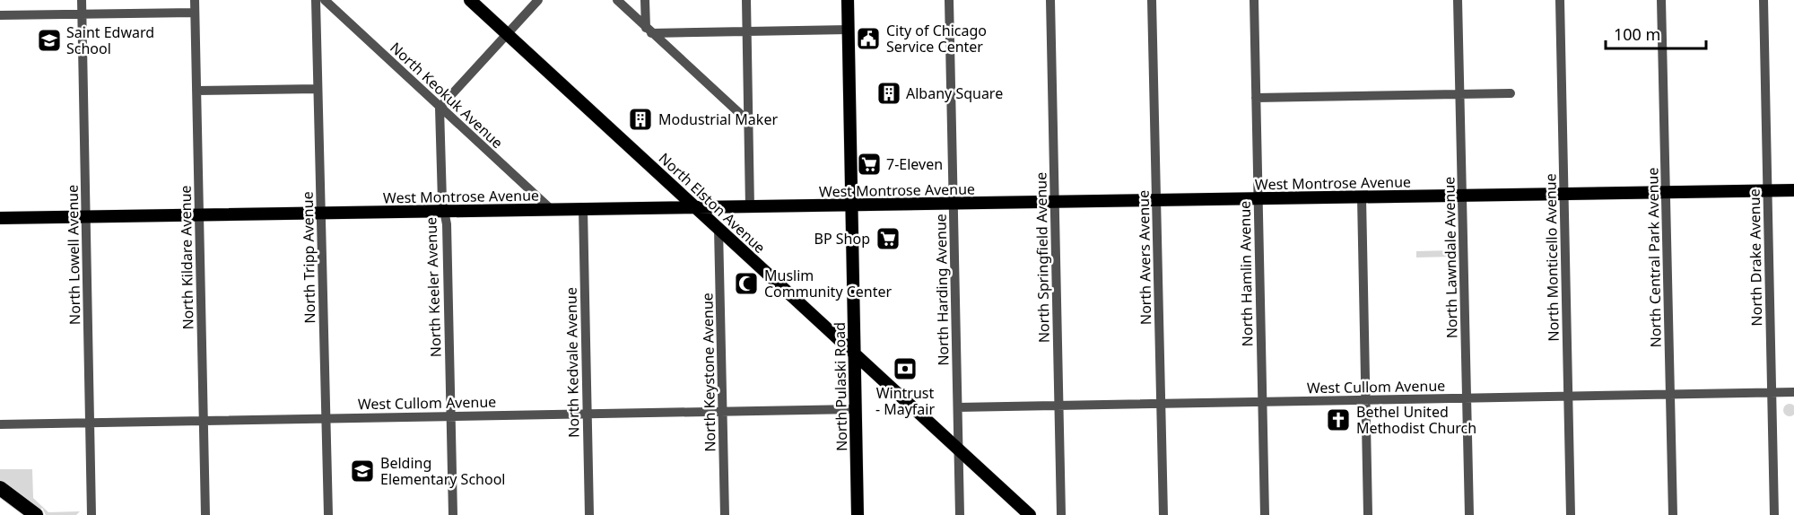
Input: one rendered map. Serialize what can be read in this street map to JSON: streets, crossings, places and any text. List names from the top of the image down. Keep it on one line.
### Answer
{"streets":{"main road":["West Montrose Avenue","North Elston Avenue","North Pulaski Road"],"street":["North Keokuk Avenue","North Lowell Avenue","North Kildare Avenue","North Tripp Avenue","North Springfield Avenue","North Avers Avenue","North Lawndale Avenue","North Monticello Avenue","North Central Park Avenue","North Drake Avenue","North Hamlin Avenue","North Keeler Avenue","North Harding Avenue","North Kedvale Avenue","North Keystone Avenue","West Cullom Avenue"]},"crossings":[["North Keokuk Avenue","West Montrose Avenue"],["North Keokuk Avenue","North Keeler Avenue"],["West Montrose Avenue","North Elston Avenue"],["West Montrose Avenue","North Lowell Avenue"],["West Montrose Avenue","North Kildare Avenue"],["West Montrose Avenue","North Tripp Avenue"],["West Montrose Avenue","North Springfield Avenue"],["West Montrose Avenue","North Avers Avenue"],["West Montrose Avenue","North Lawndale Avenue"],["West Montrose Avenue","North Monticello Avenue"],["West Montrose Avenue","North Central Park Avenue"],["West Montrose Avenue","North Drake Avenue"],["West Montrose Avenue","North Hamlin Avenue"],["West Montrose Avenue","North Keeler Avenue"],["West Montrose Avenue","North Harding Avenue"],["West Montrose Avenue","North Kedvale Avenue"],["West Montrose Avenue","North Pulaski Road"],["North Elston Avenue","North Harding Avenue"],["North Elston Avenue","North Keystone Avenue"],["North Elston Avenue","North Pulaski Road"],["North Lowell Avenue","West Cullom Avenue"],["North Kildare Avenue","West Cullom Avenue"],["North Tripp Avenue","West Cullom Avenue"],["North Springfield Avenue","West Cullom Avenue"],["North Avers Avenue","West Cullom Avenue"],["North Lawndale Avenue","West Cullom Avenue"],["North Monticello Avenue","West Cullom Avenue"],["North Central Park Avenue","West Cullom Avenue"],["North Drake Avenue","West Cullom Avenue"],["North Hamlin Avenue","West Cullom Avenue"],["North Keeler Avenue","West Cullom Avenue"],["North Harding Avenue","West Cullom Avenue"],["North Kedvale Avenue","West Cullom Avenue"],["North Keystone Avenue","West Cullom Avenue"],["North Pulaski Road","West Cullom Avenue"]],"places":{"public building":["City of Chicago Service Center"],"school or university":["Saint Edward School","Belding Elementary School"],"building":["Albany Square","Modustrial Maker"],"supermarket":["7-Eleven","BP Shop"],"mosque":["Muslim Community Center"],"bank":["Wintrust - Mayfair"],"church":["Bethel United Methodist Church"]},"scale_bar":"100 m"}
